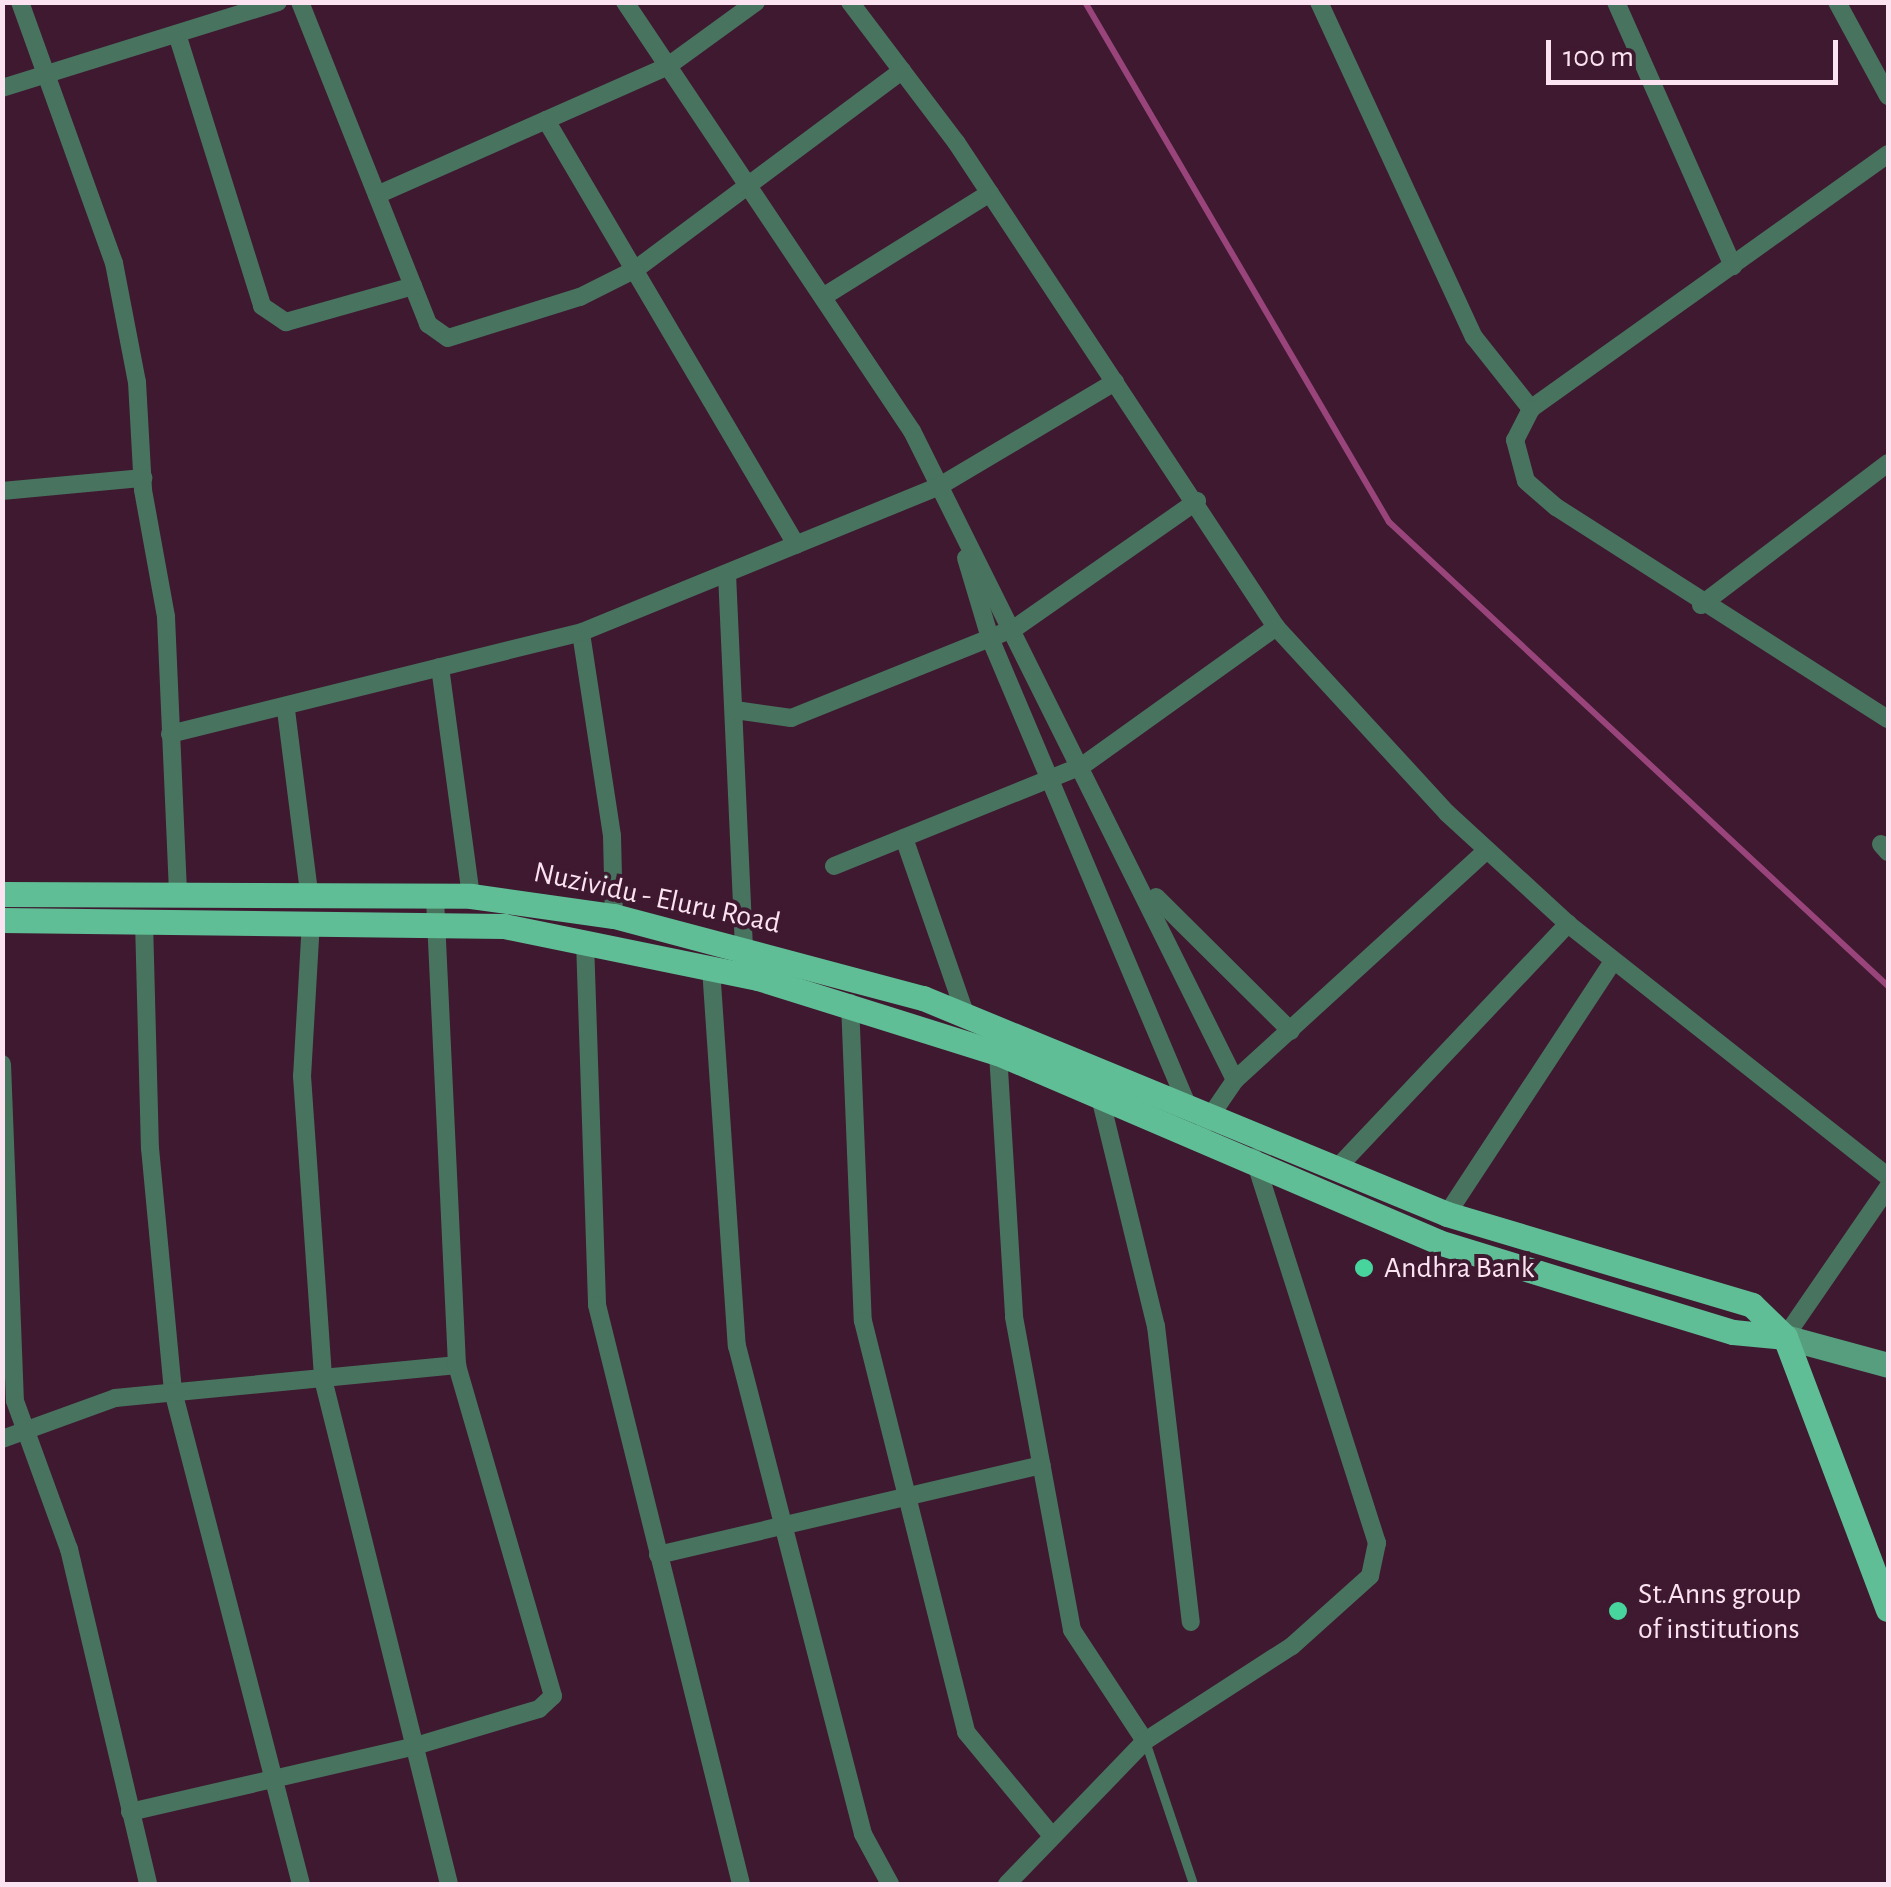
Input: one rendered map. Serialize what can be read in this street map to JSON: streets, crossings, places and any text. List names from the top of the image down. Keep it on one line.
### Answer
{"streets":{"main road":["Nuzividu - Eluru Road"]},"places":["Andhra Bank","St.Anns group of institutions"],"scale_bar":"100 m"}
